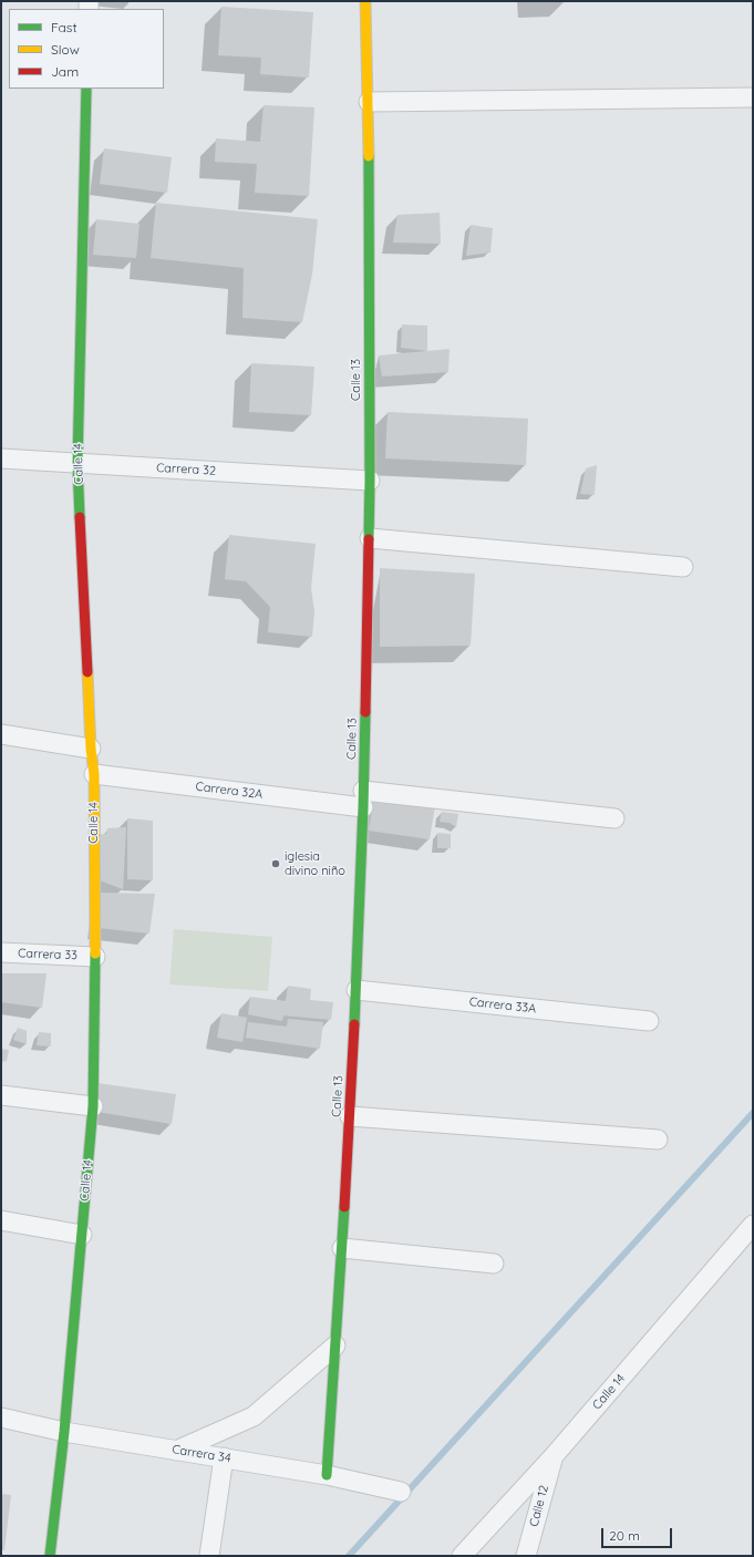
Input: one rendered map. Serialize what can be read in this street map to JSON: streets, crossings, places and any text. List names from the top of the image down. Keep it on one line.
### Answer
{"streets":{"street":["Calle 13","Calle 14","Carrera 32","Carrera 32A","Carrera 33","Carrera 33A","Carrera 34","Calle 12"]},"crossings":[["Calle 13","Carrera 32"],["Calle 13","Carrera 32A"],["Calle 13","Carrera 33A"],["Calle 13","Carrera 34"],["Calle 14","Carrera 32"],["Calle 14","Carrera 32A"],["Calle 14","Carrera 33"],["Calle 14","Carrera 34"],["Calle 14","Calle 12"]],"places":["iglesia divino niño"],"legend":["Fast","Slow","Jam"],"scale_bar":"20 m"}
